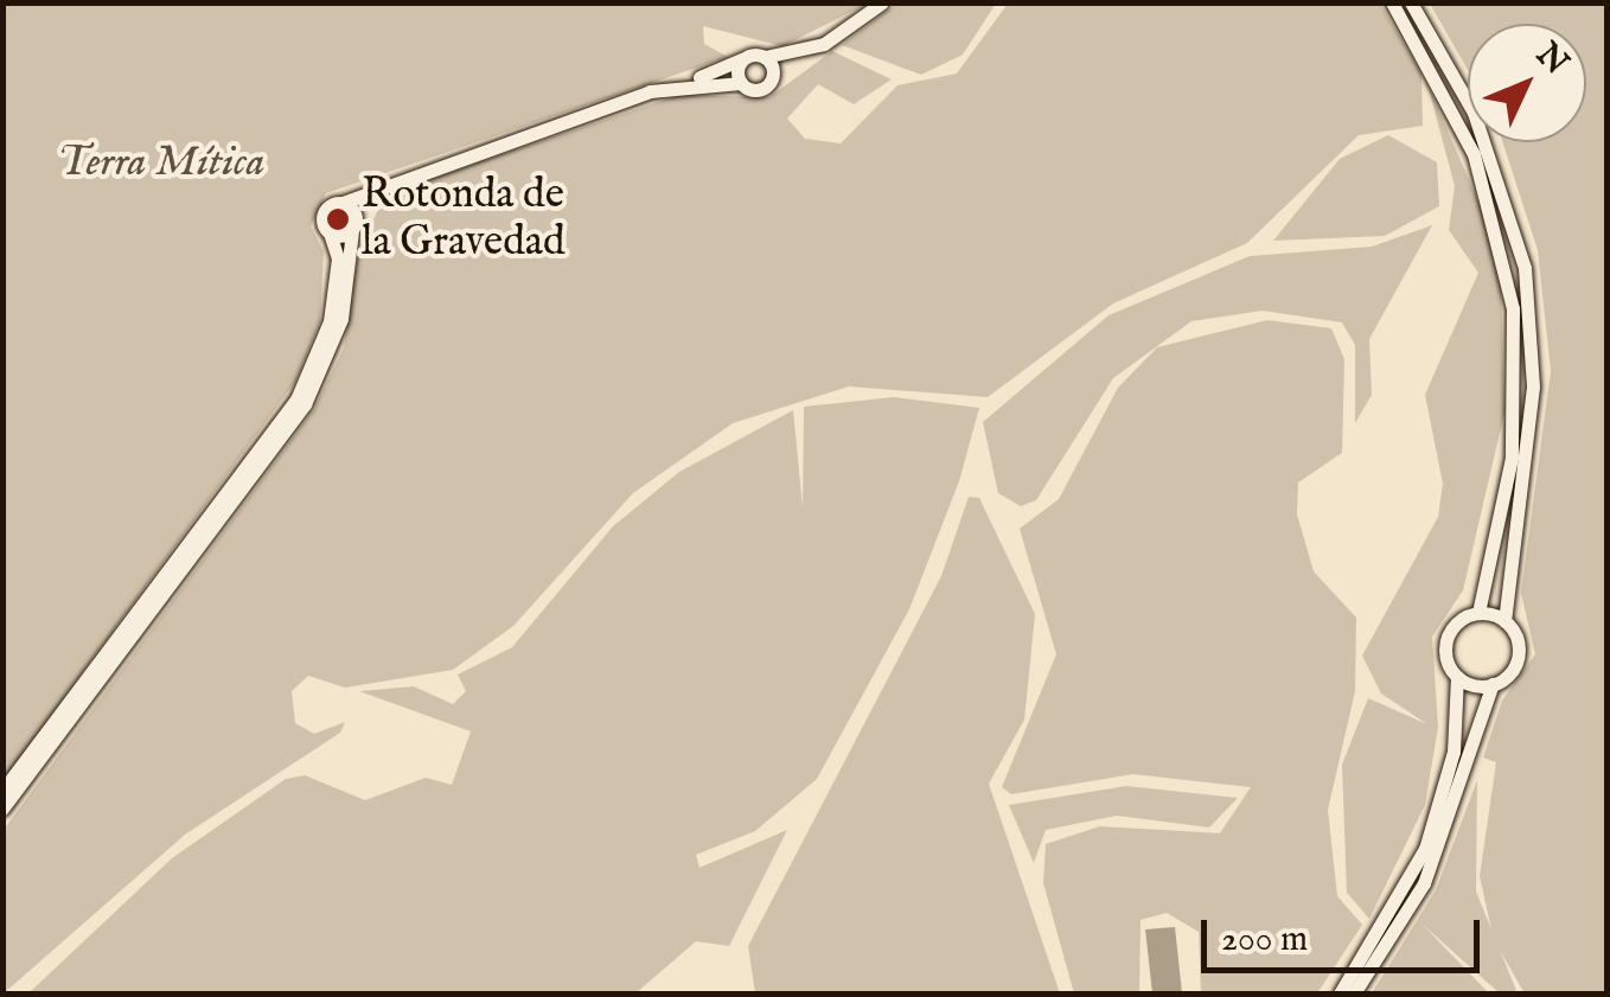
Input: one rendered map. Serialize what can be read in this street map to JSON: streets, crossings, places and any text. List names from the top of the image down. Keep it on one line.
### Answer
{"parks":["Terra Mítica"],"places":["Rotonda de la Gravedad"],"scale_bar":"200 m","north":"top right"}
